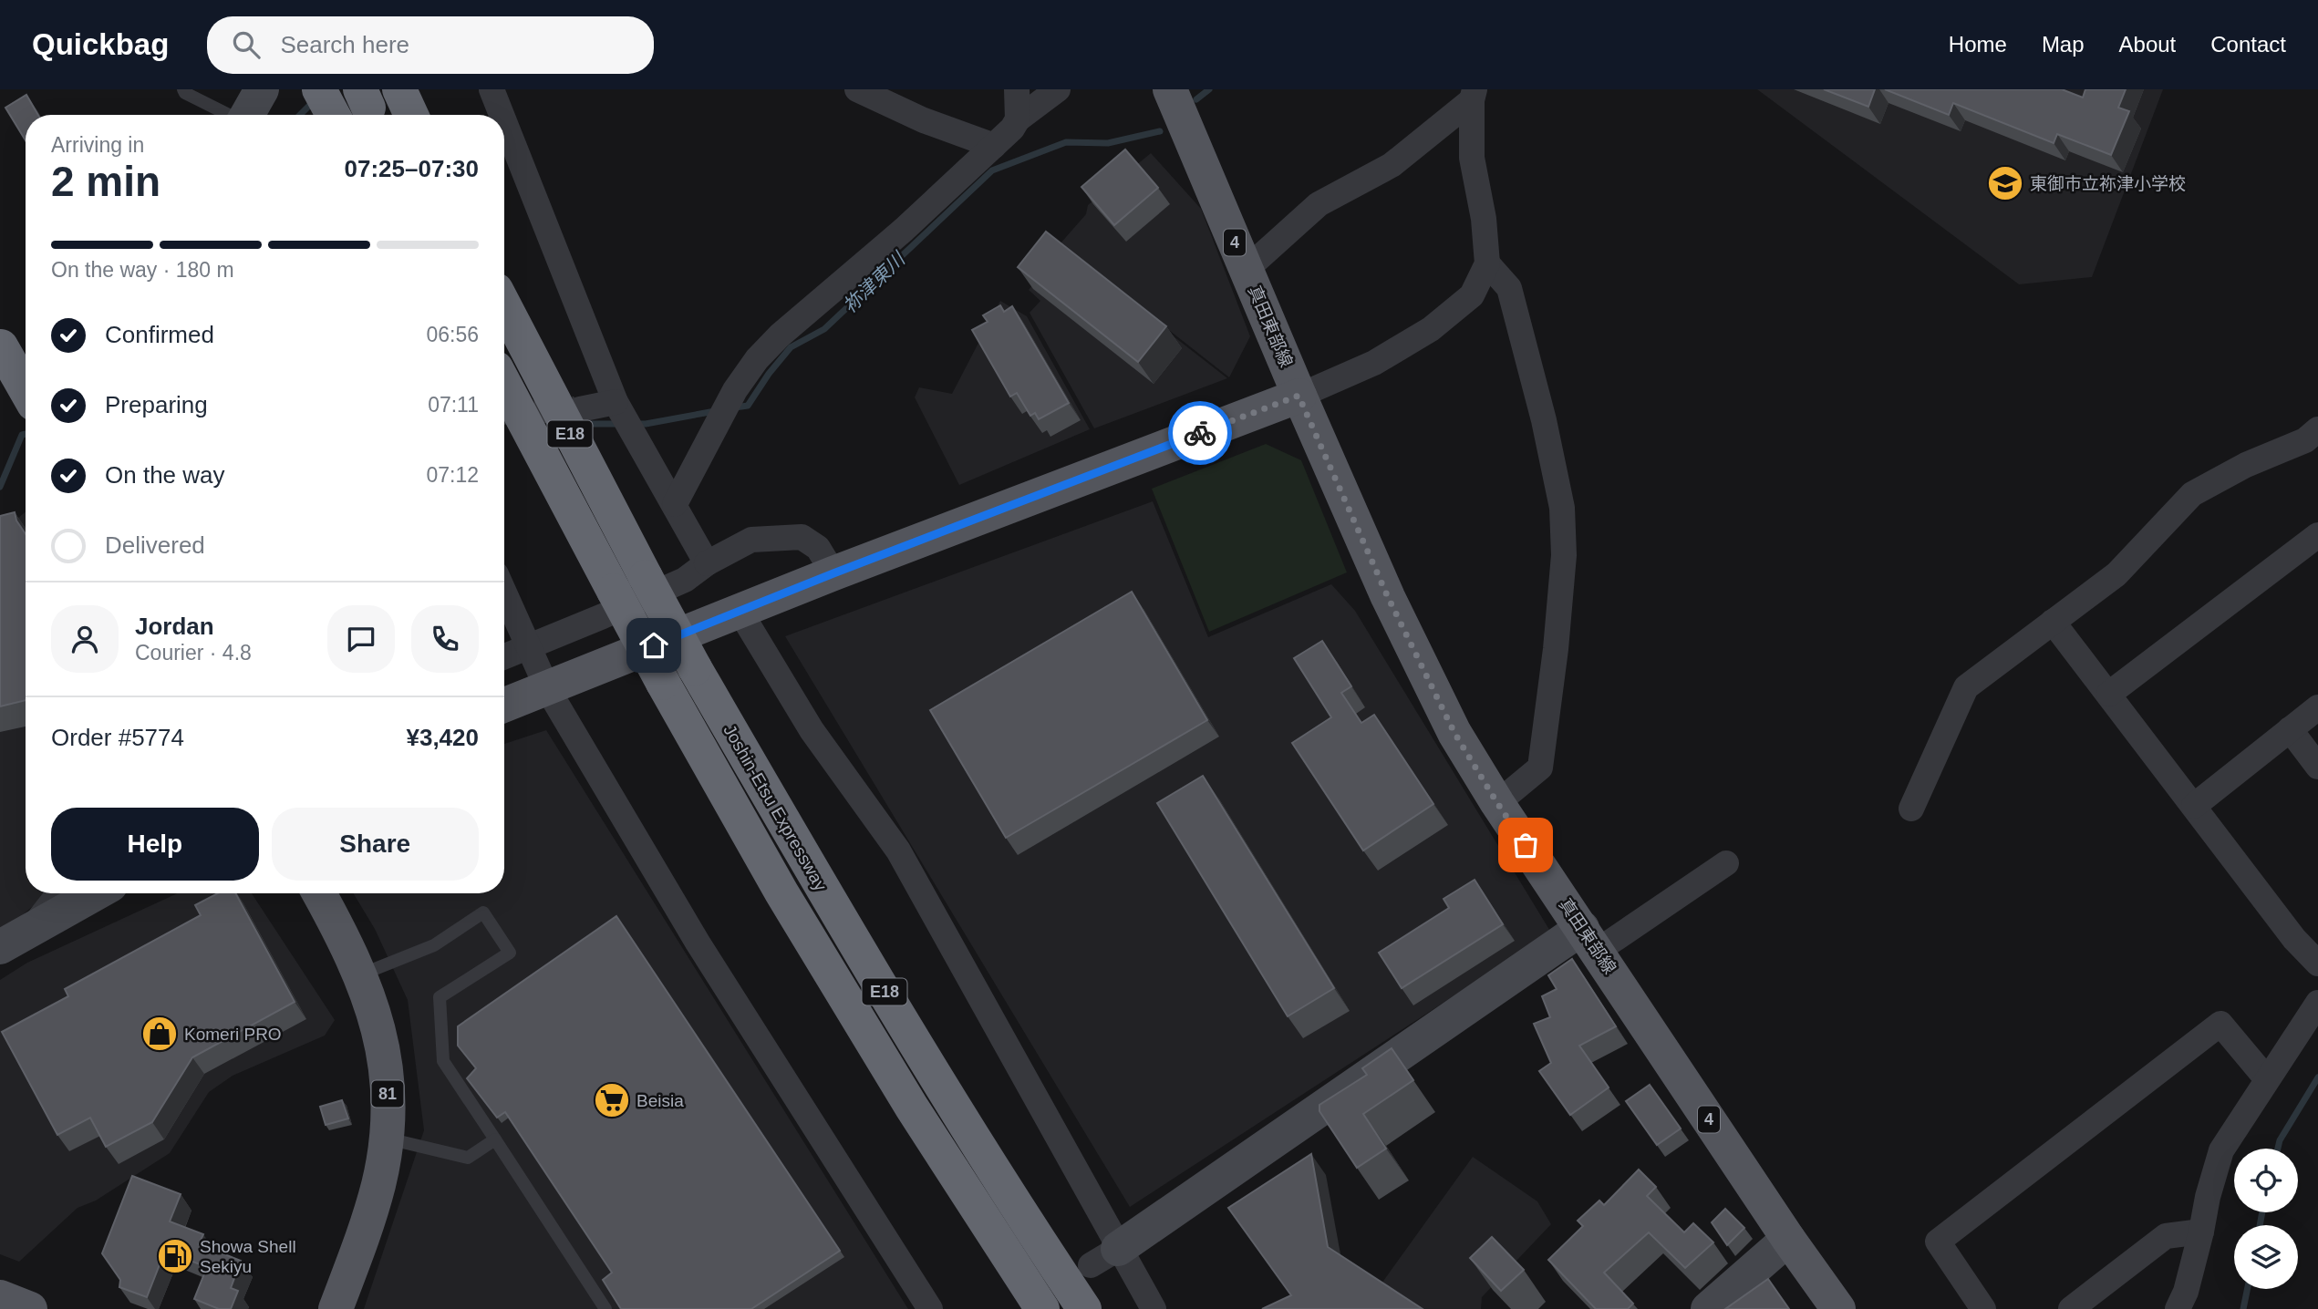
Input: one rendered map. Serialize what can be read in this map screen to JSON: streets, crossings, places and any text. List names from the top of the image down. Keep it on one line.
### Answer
{"streets":{"highway":["E18","Joshin-Etsu Expressway"],"main road":["4","真田東部線","81"]},"water":["祢津東川"],"places":{"school or university":["東御市立祢津小学校"],"shop":["Komeri PRO"],"supermarket":["Beisia"],"fuel station":["Showa Shell Sekiyu"]},"page":{"header":"Quickbag","search":"Search here","nav":["Home","Map","About","Contact"],"heading":["2 min","Arriving in","07:25–07:30"],"panel":["Jordan","Courier · 4.8","Order #5774","¥3,420"],"bar":"On the way · 180 m","list":[["Confirmed","06:56"],["Preparing","07:11"],["On the way","07:12"],"Delivered"],"buttons":["Help","Share"]}}
